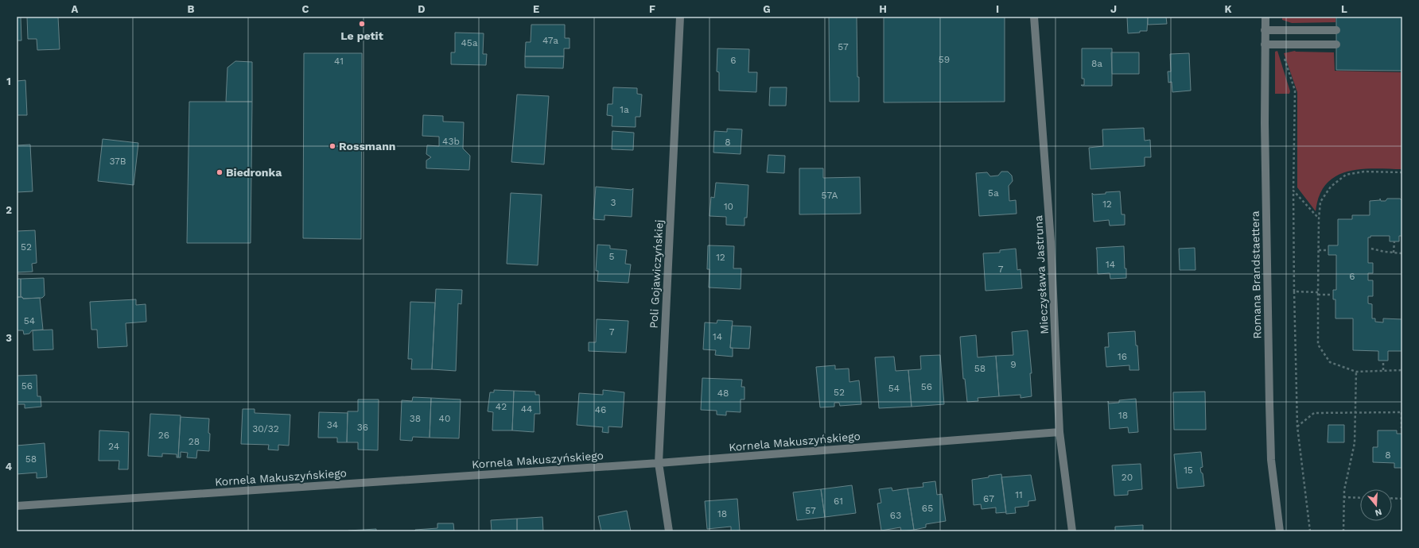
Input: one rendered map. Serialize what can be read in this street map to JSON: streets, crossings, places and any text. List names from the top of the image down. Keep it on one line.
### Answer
{"streets":{"street":["Poli Gojawiczyńskiej","Mieczysława Jastruna","Romana Brandstaettera","Kornela Makuszyńskiego"]},"crossings":[["Poli Gojawiczyńskiej","Kornela Makuszyńskiego"],["Mieczysława Jastruna","Kornela Makuszyńskiego"]],"places":["Le petit","Rossmann","Biedronka"],"house_numbers":["47a","45a","57","59","6","41","8a","1a","43b","8","37B","5a","57A","3","12","10","52","5","12","14","7","6","54","7","14","16","9","58","56","56","54","52","48","42","44","46","18","38","40","34","36","30/32","26","28","24","8","58","15","20","11","67","61","65","57","18","63"],"north":"bottom","grid":{"columns":["A","B","C","D","E","F","G","H","I","J","K","L"],"rows":["1","2","3","4"]}}
